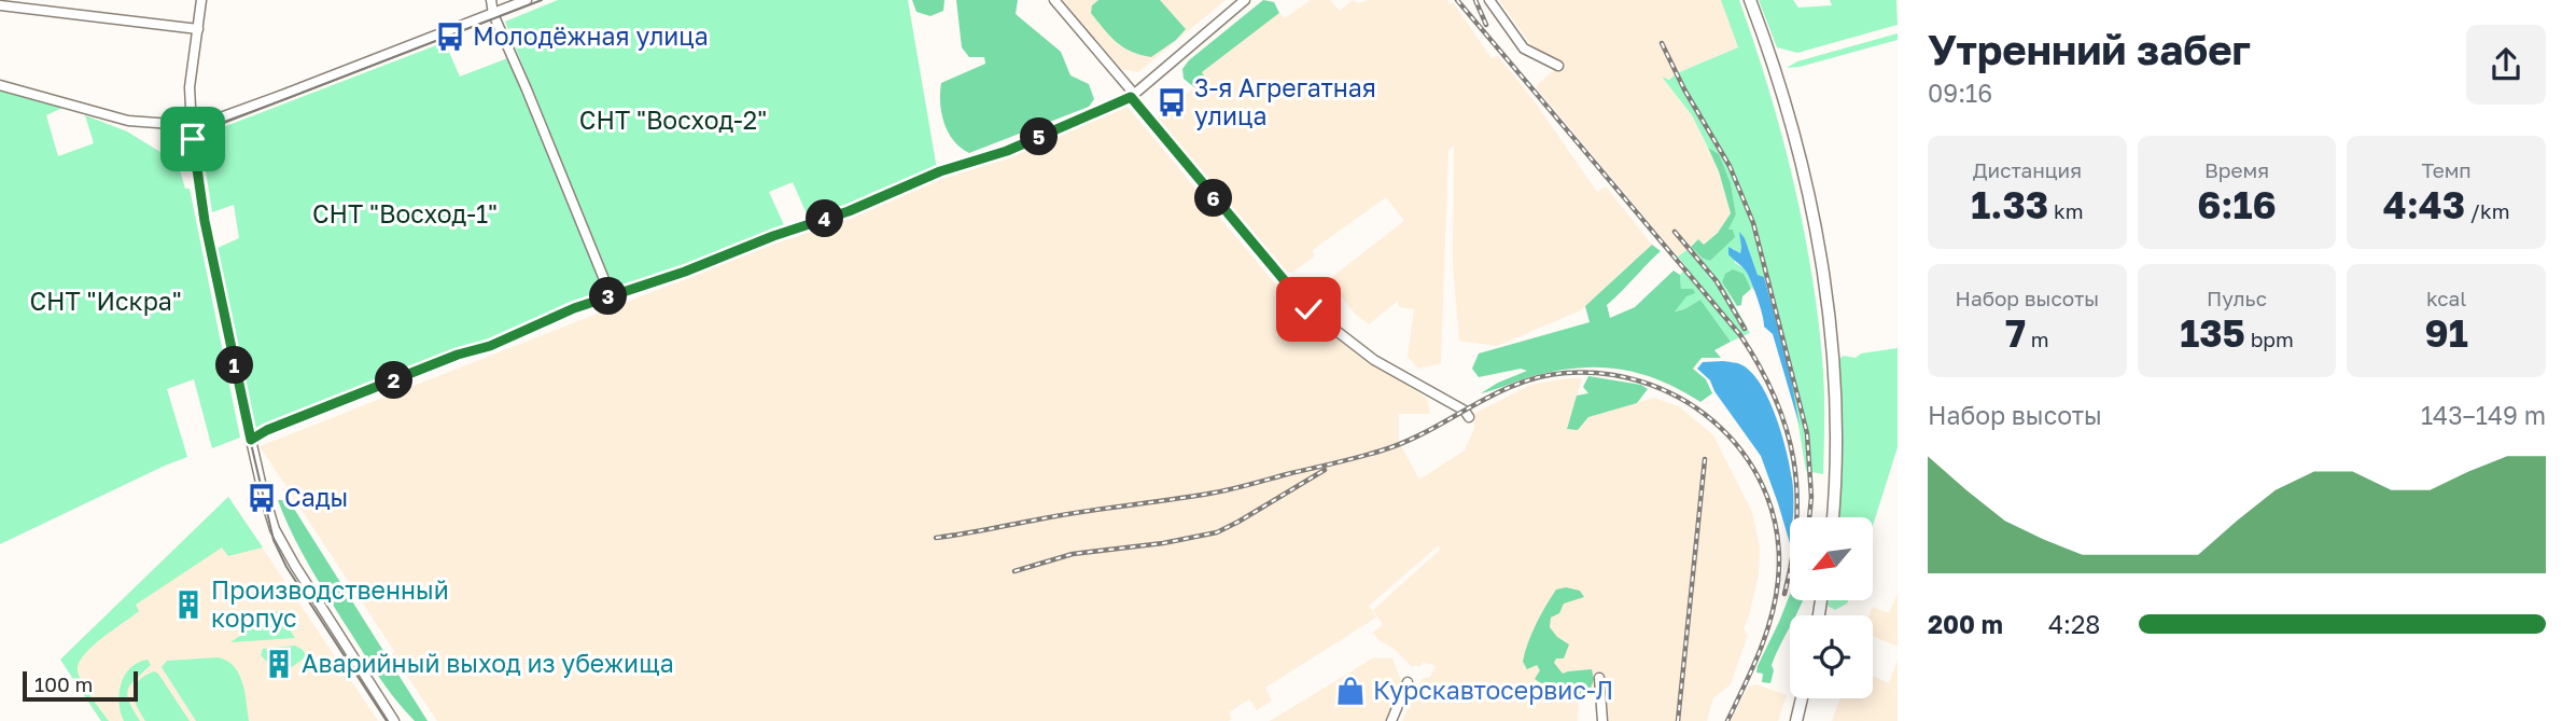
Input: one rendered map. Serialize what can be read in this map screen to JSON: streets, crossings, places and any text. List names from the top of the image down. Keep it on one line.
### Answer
{"parks":["СНТ \"Восход-2\"","СНТ \"Восход-1\"","СНТ \"Искра\""],"places":{"bus stop":["Молодёжная улица","3-я Агрегатная улица","Сады"],"building":["Производственный корпус","Аварийный выход из убежища"],"shop":["Курскавтосервис-Л"]},"scale_bar":"100 m","north":"bottom left","page":{"heading":["Утренний забег","09:16"],"pins":["5","6","4","3","1","2"],"stats":[["Дистанция","1.33 km"],["Время","6:16"],["Темп","4:43 /km"],["Набор высоты","7 m"],["Пульс","135 bpm"],["kcal","91"]],"chart":["Набор высоты","143–149 m"],"list":[{"name":"200 m","note":"4:28"}],"scale":"100 m"}}
